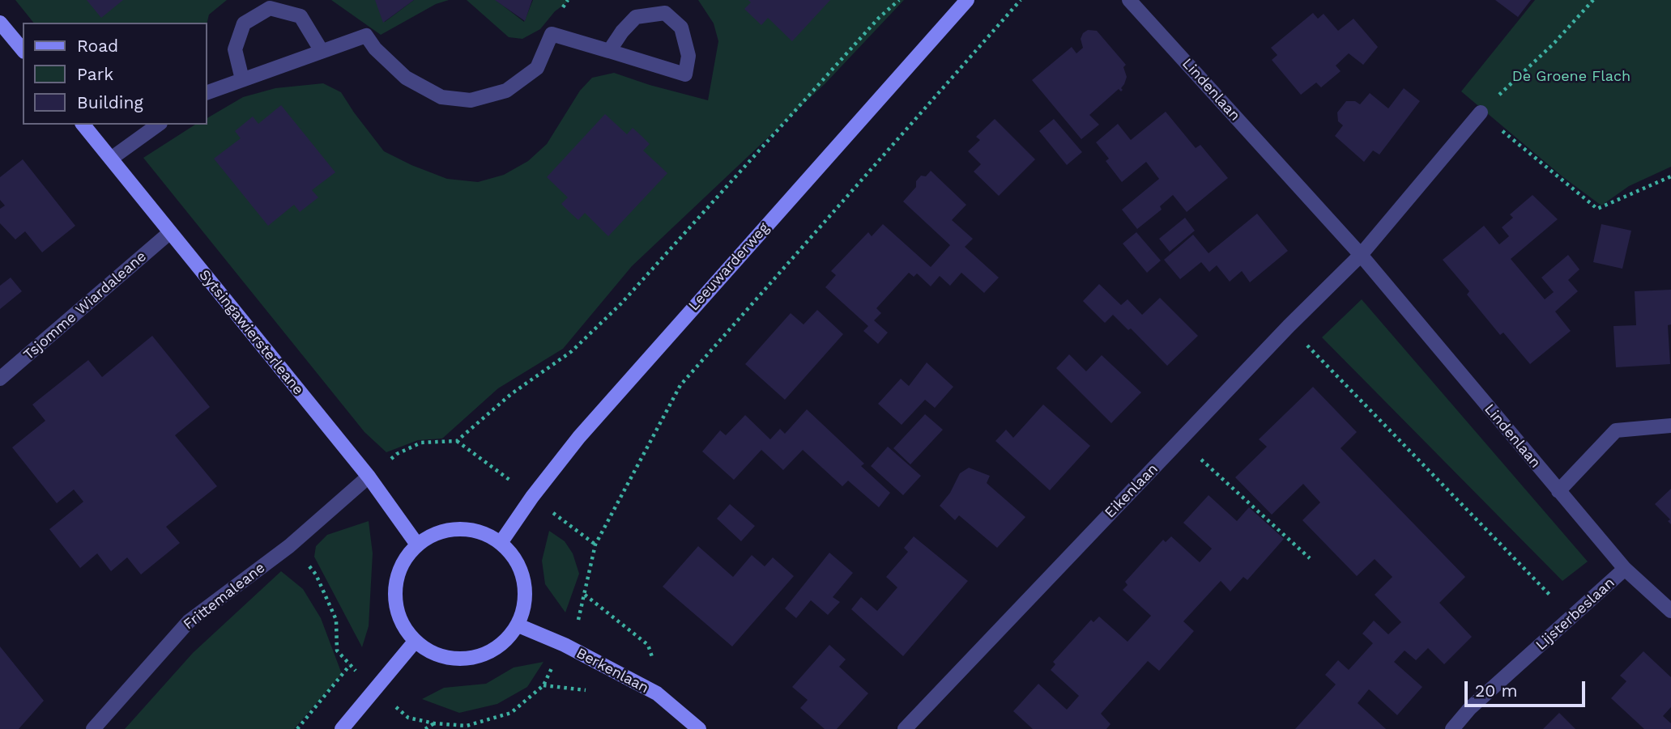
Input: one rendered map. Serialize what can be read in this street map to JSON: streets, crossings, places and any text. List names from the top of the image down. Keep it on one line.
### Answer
{"streets":{"main road":["Leeuwarderweg","Sytsingawiersterleane","Berkenlaan"],"street":["Lindenlaan","Tsjomme Wiardaleane","Eikenlaan","Frittemaleane","Lijsterbeslaan"]},"crossings":[["Lindenlaan","Eikenlaan"],["Lindenlaan","Lijsterbeslaan"],["Leeuwarderweg","Sytsingawiersterleane"],["Leeuwarderweg","Berkenlaan"],["Tsjomme Wiardaleane","Sytsingawiersterleane"],["Sytsingawiersterleane","Frittemaleane"],["Sytsingawiersterleane","Berkenlaan"]],"parks":["De Groene Flach"],"legend":["Road","Park","Building"],"scale_bar":"20 m"}
